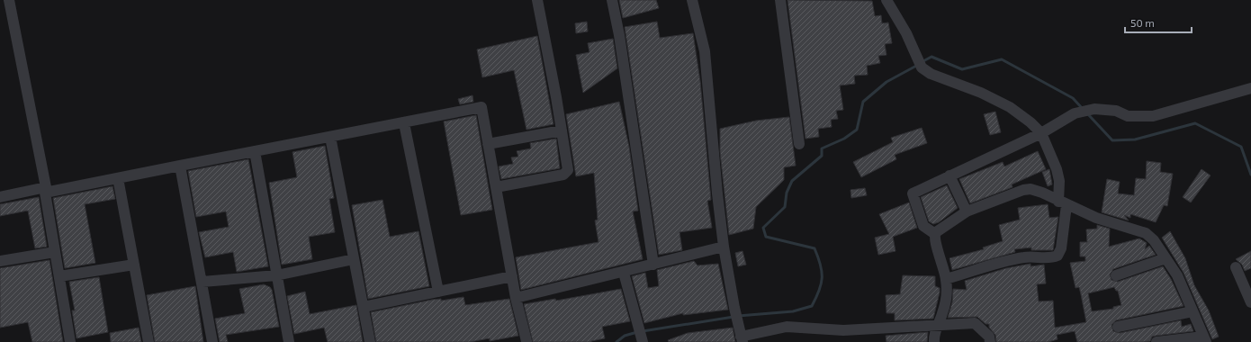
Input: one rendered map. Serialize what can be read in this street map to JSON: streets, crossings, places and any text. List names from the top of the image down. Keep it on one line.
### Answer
{"scale_bar":"50 m"}
